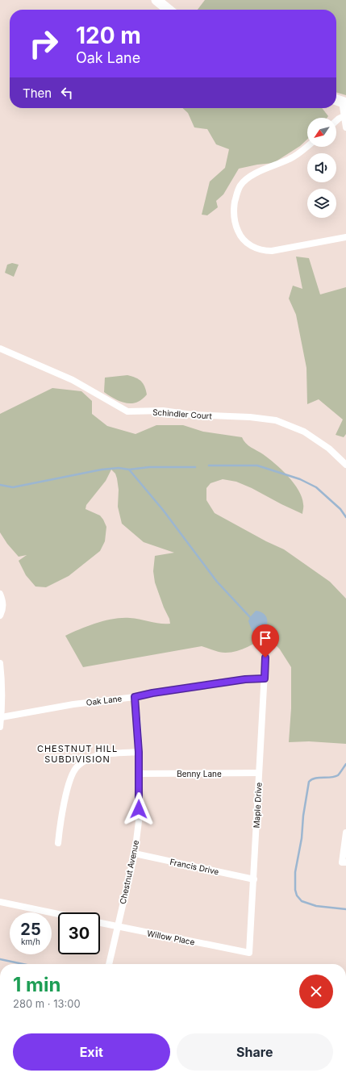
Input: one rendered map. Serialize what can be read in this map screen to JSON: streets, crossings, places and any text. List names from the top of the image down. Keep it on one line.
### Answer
{"streets":{"street":["Schindler Court","Oak Lane","Benny Lane","Maple Drive","Francis Drive","Chestnut Avenue","Willow Place"]},"crossings":[["Oak Lane","Maple Drive"],["Oak Lane","Chestnut Avenue"],["Benny Lane","Maple Drive"],["Benny Lane","Chestnut Avenue"],["Maple Drive","Francis Drive"],["Maple Drive","Willow Place"],["Francis Drive","Chestnut Avenue"],["Chestnut Avenue","Willow Place"]],"districts":["CHESTNUT HILL SUBDIVISION"],"north":"bottom left","page":{"turn":["120 m","Oak Lane"],"then":"Then","speed":"25 km/h","limit":"30","heading":["1 min","280 m · 13:00"],"buttons":["Exit","Share"]}}
